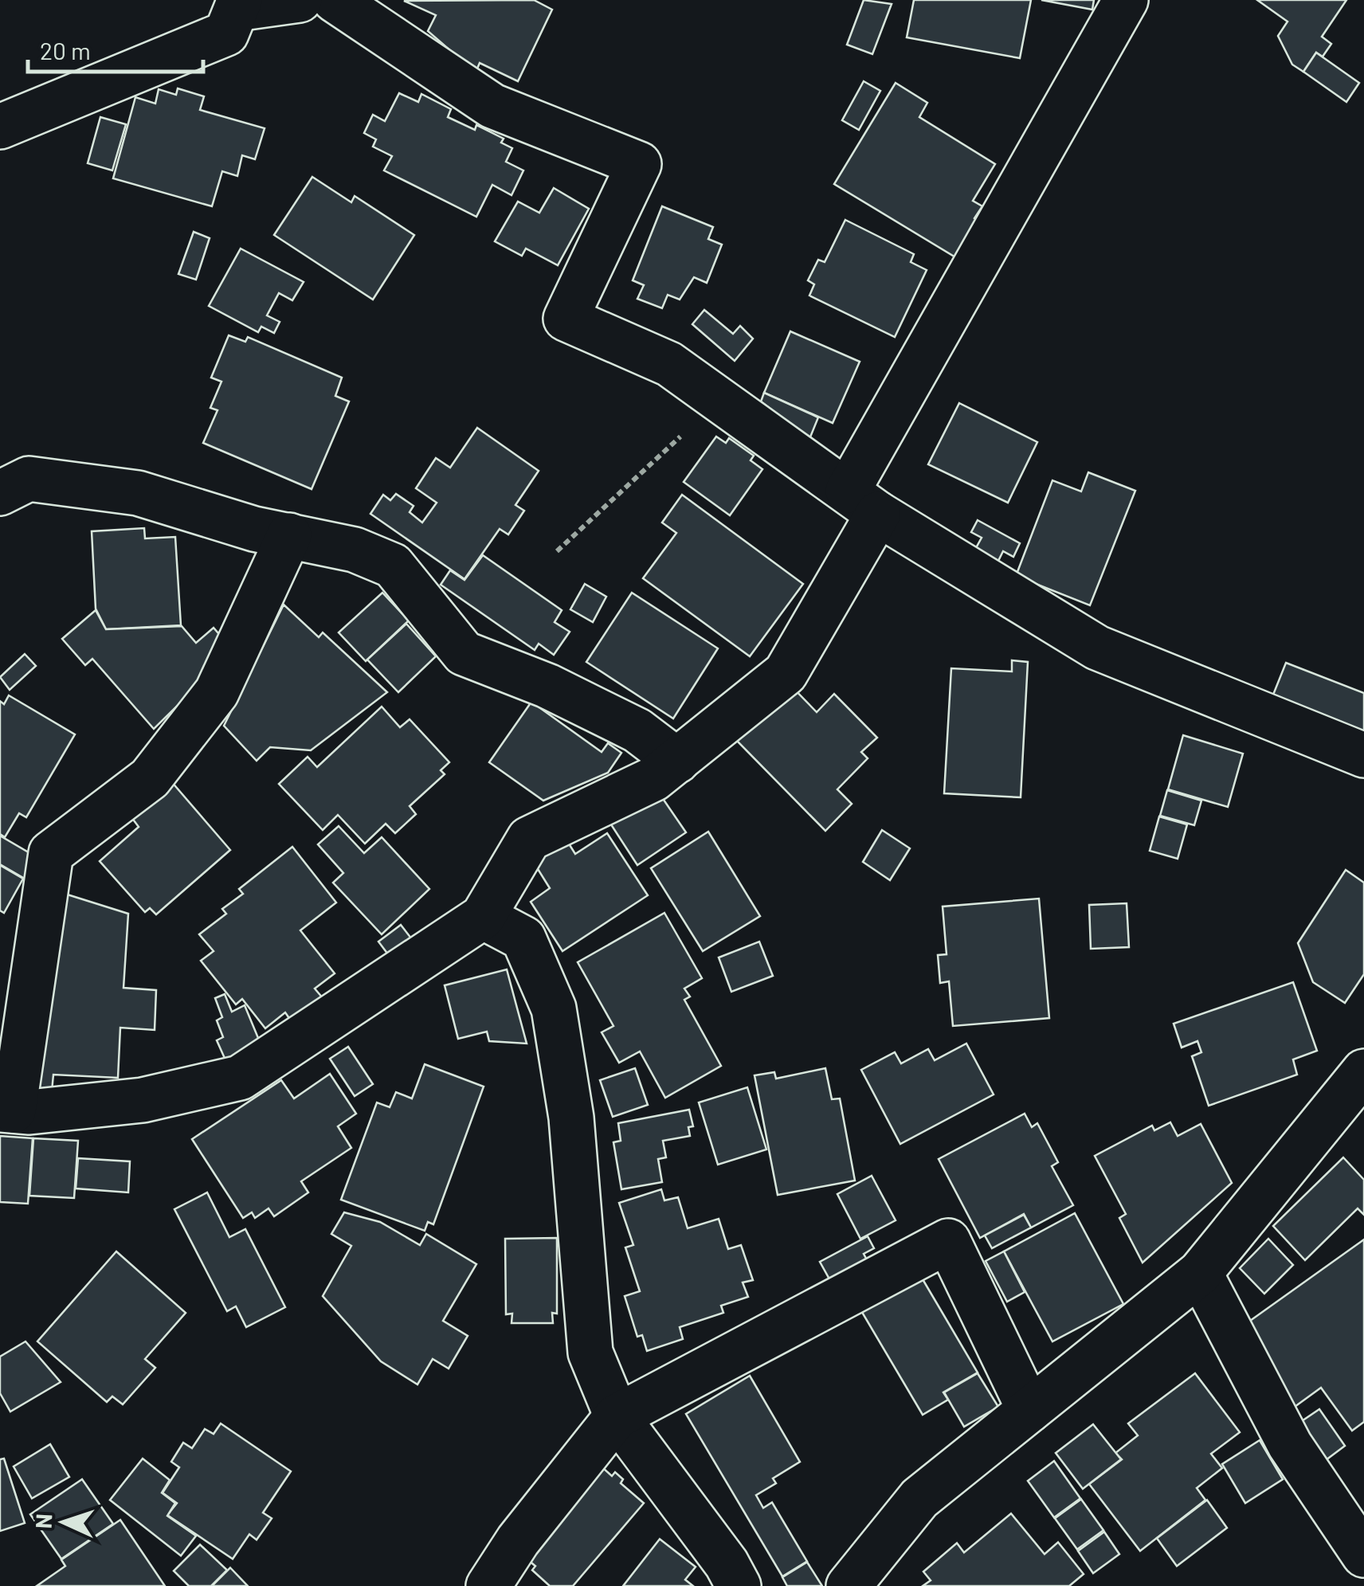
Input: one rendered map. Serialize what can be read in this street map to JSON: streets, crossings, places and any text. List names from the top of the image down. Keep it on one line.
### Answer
{"scale_bar":"20 m","north":"left"}
